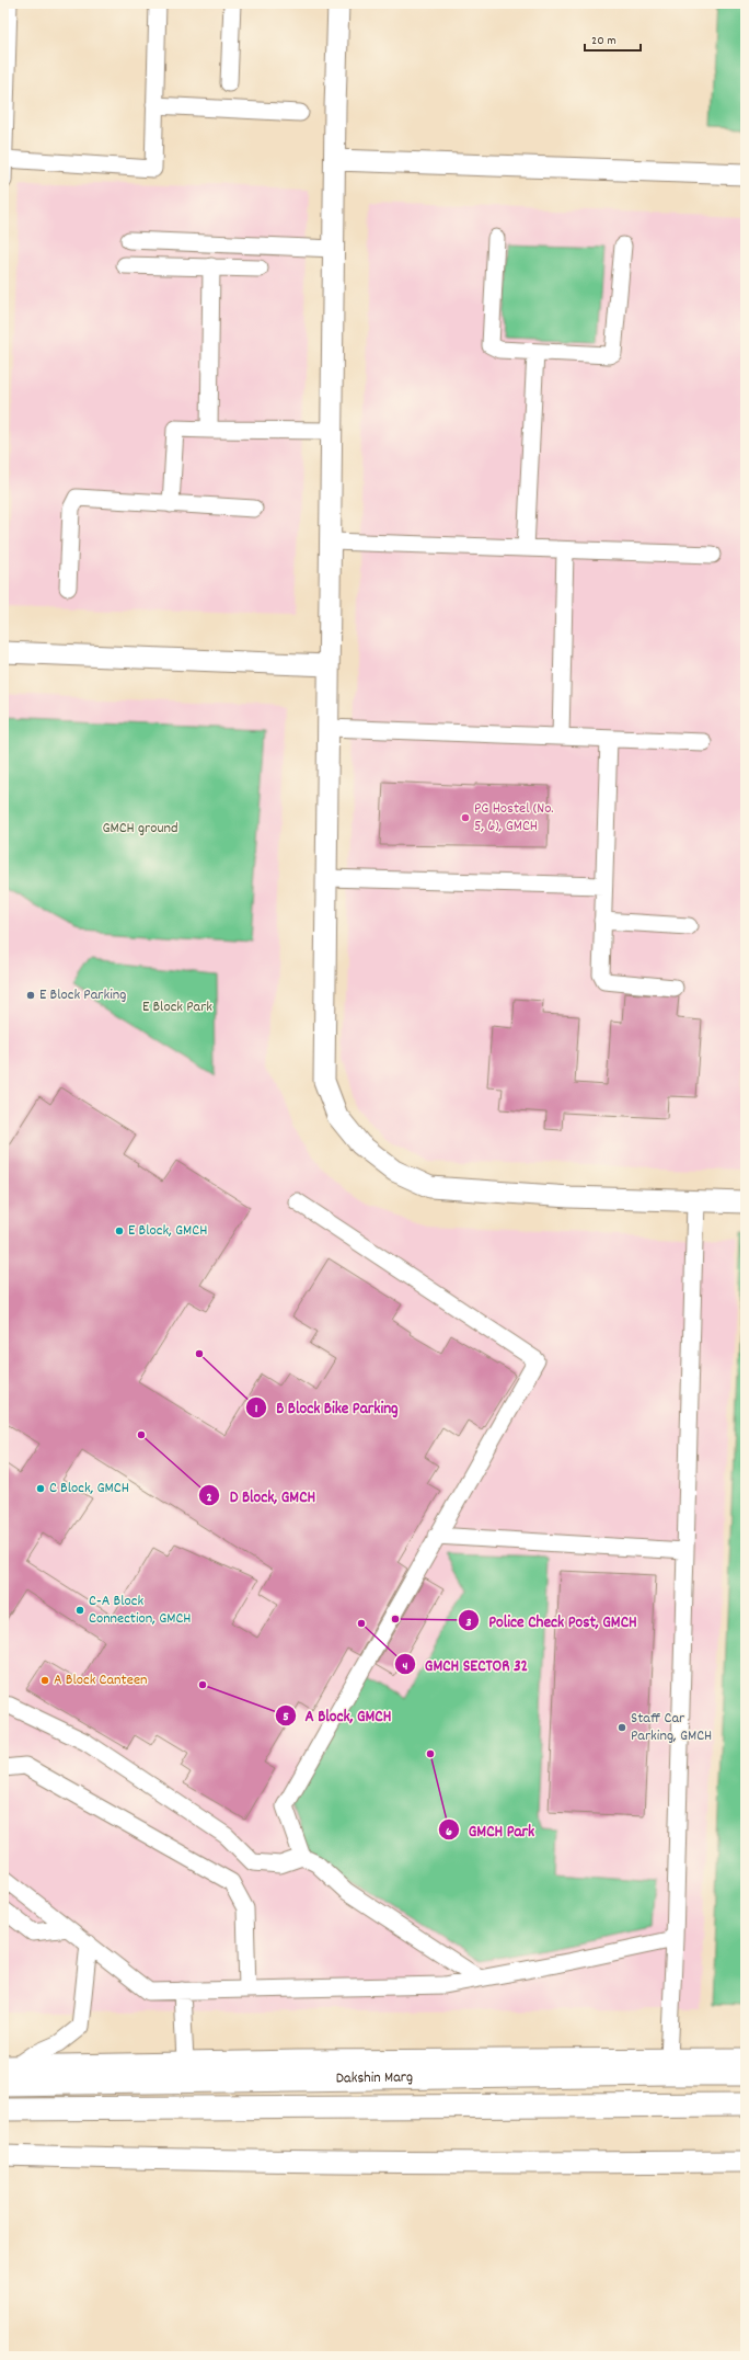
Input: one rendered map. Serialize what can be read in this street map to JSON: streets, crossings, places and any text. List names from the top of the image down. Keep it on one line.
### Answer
{"streets":{"main road":["Dakshin Marg"]},"parks":["GMCH ground","E Block Park"],"places":["PG Hostel (No. 5, 6), GMCH","E Block Parking","E Block, GMCH","B Block Bike Parking","D Block, GMCH","C Block, GMCH","C-A Block Connection, GMCH","Police Check Post, GMCH","GMCH SECTOR 32","A Block Canteen","A Block, GMCH","Staff Car Parking, GMCH","GMCH Park"],"scale_bar":"20 m"}
